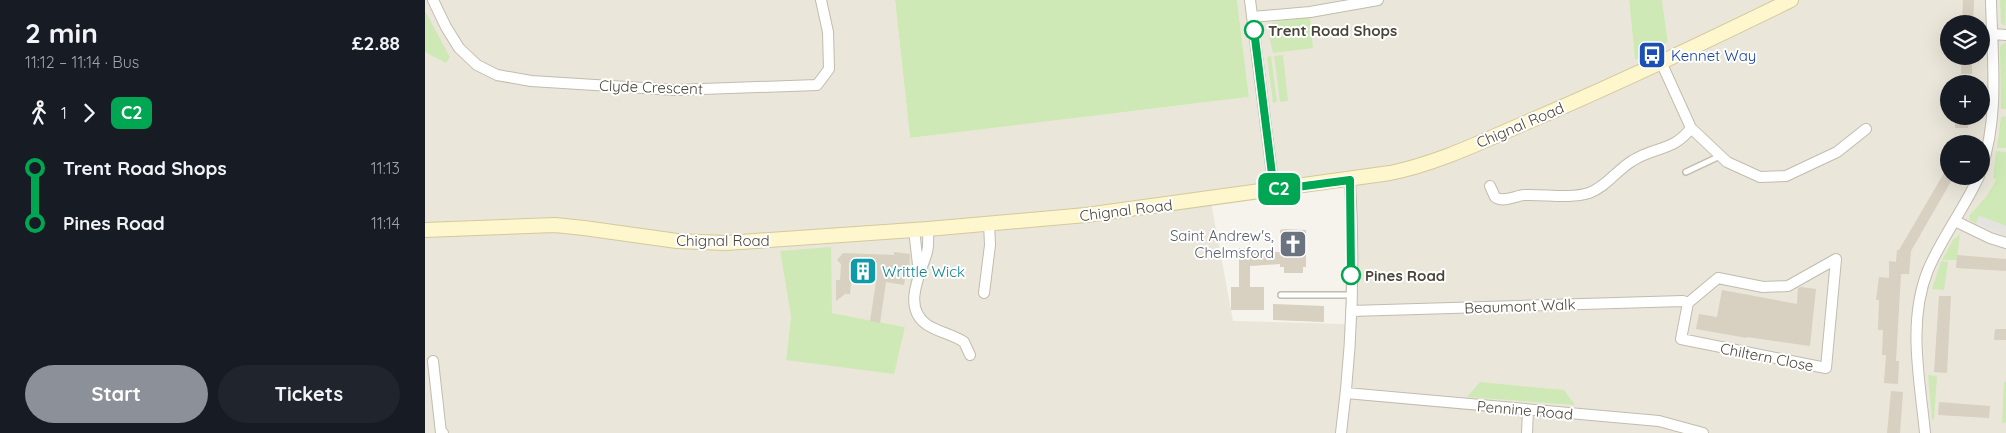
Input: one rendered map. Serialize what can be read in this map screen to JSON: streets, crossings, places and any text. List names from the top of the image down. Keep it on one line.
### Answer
{"streets":{"street":["Clyde Crescent","Chignal Road","Beaumont Walk","Chiltern Close","Pennine Road"]},"crossings":[["Beaumont Walk","Chiltern Close"]],"places":{"other":["Trent Road Shops","Pines Road"],"bus stop":["Kennet Way"],"church":["Saint Andrew's, Chelmsford"],"building":["Writtle Wick"]},"lines":["bus line C2"],"page":{"heading":["2 min","11:12 – 11:14 · Bus","£2.88"],"on_map":"C2","map_buttons":["+","−"],"legs":["1","C2"],"list":[{"name":"Trent Road Shops","value":"11:13"},{"name":"Pines Road","value":"11:14"}],"buttons":["Start","Tickets"]}}
